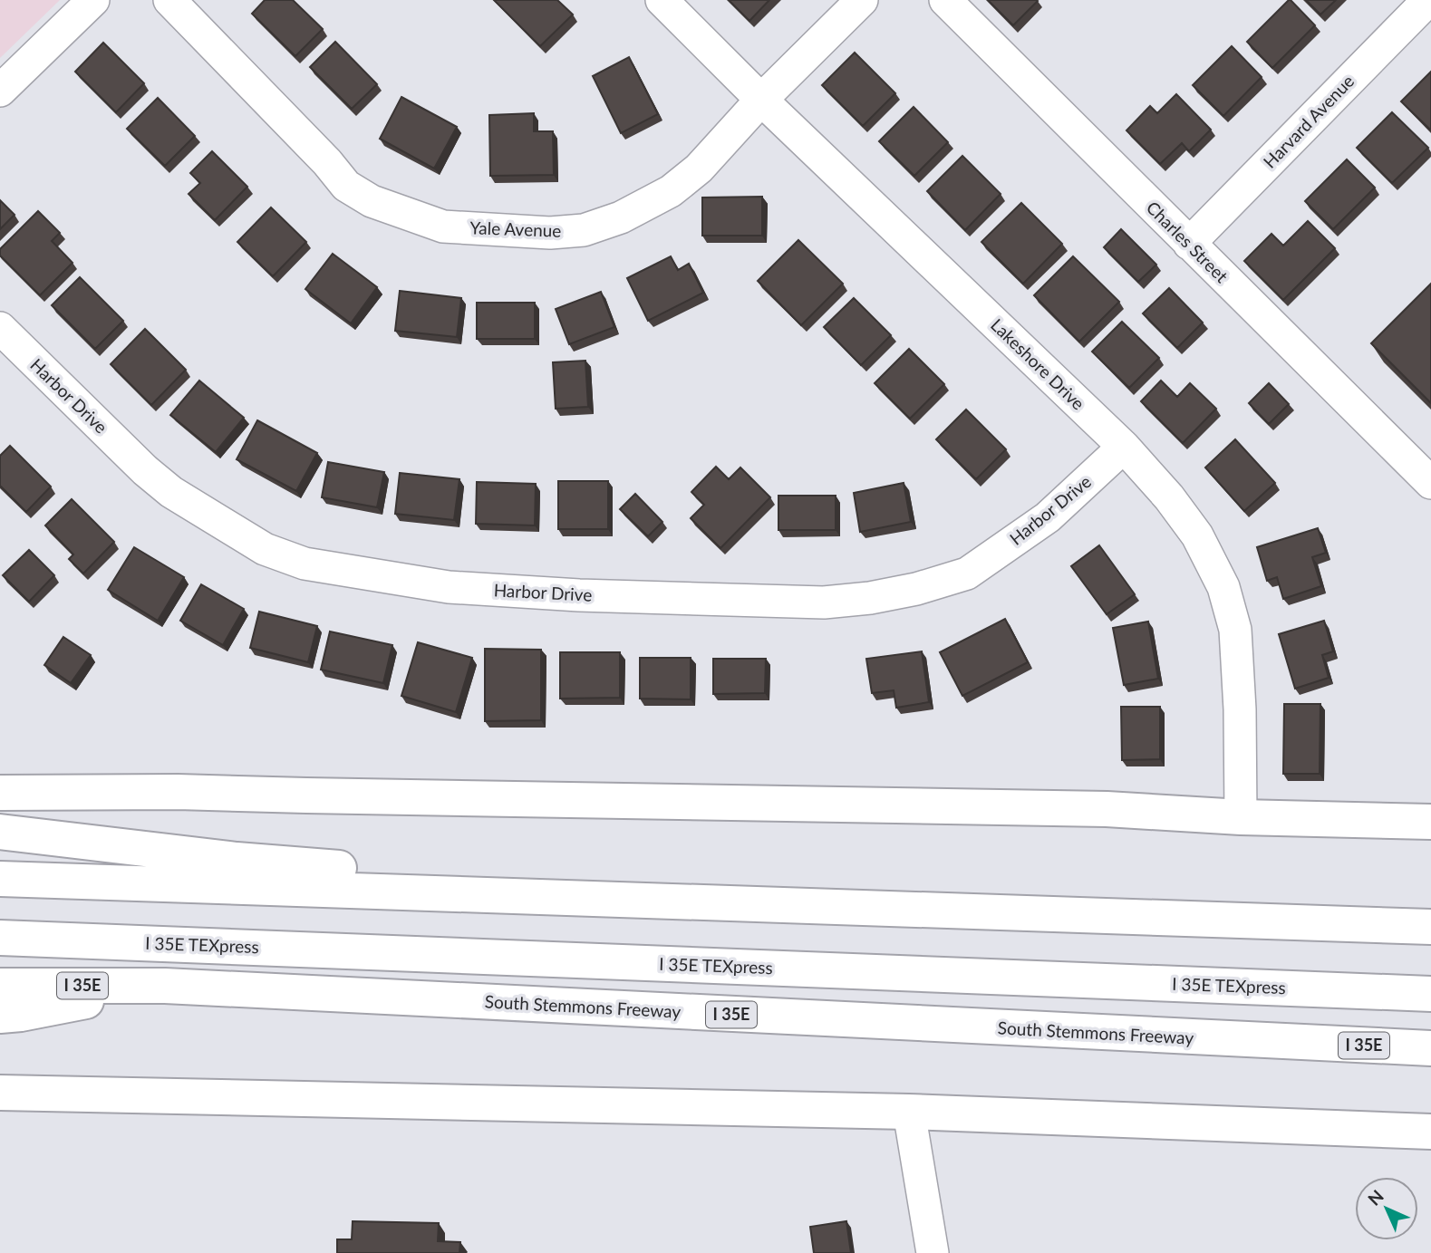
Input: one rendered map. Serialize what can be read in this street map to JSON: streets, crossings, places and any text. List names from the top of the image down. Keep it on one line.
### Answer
{"streets":{"main road":["I 35E TEXpress","I 35E","South Stemmons Freeway"],"street":["Harvard Avenue","Yale Avenue","Charles Street","Lakeshore Drive","Harbor Drive"]},"crossings":[["Harvard Avenue","Charles Street"],["Yale Avenue","Lakeshore Drive"],["Lakeshore Drive","Harbor Drive"]],"north":"top left"}
